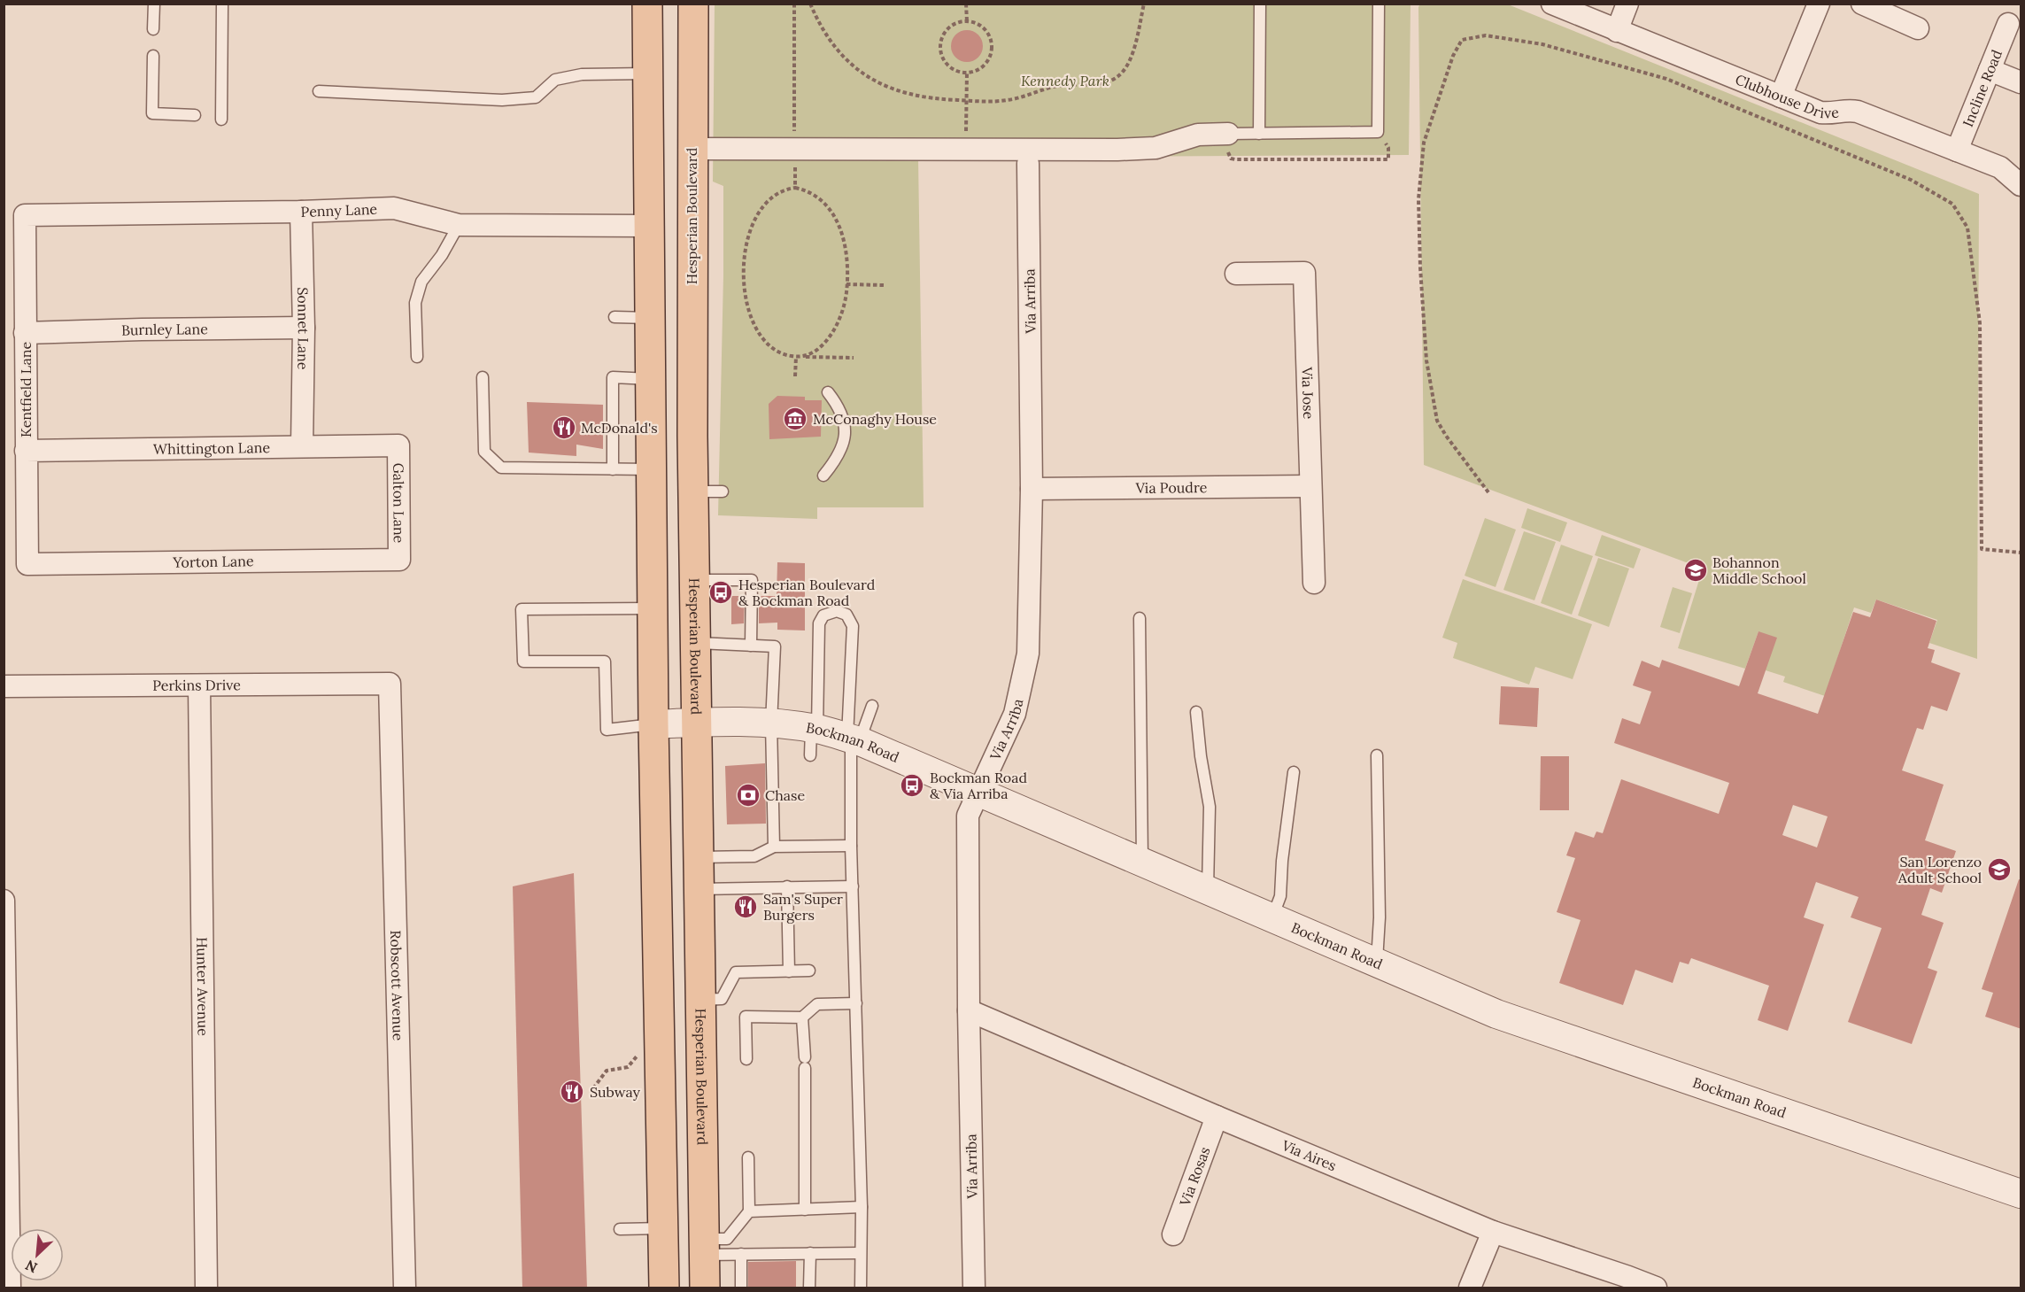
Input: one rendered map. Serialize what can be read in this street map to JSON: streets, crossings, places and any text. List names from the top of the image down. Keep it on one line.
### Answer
{"streets":{"main road":["Hesperian Boulevard"],"street":["Incline Road","Clubhouse Drive","Penny Lane","Via Arriba","Sonnet Lane","Burnley Lane","Kentfield Lane","Via Jose","Whittington Lane","Via Poudre","Galton Lane","Yorton Lane","Perkins Drive","Bockman Road","Robscott Avenue","Hunter Avenue","Via Aires","Via Rosas"]},"crossings":[["Incline Road","Clubhouse Drive"],["Penny Lane","Sonnet Lane"],["Penny Lane","Kentfield Lane"],["Hesperian Boulevard","Bockman Road"],["Via Arriba","Via Poudre"],["Via Arriba","Bockman Road"],["Via Arriba","Via Aires"],["Sonnet Lane","Burnley Lane"],["Sonnet Lane","Whittington Lane"],["Burnley Lane","Kentfield Lane"],["Kentfield Lane","Whittington Lane"],["Kentfield Lane","Yorton Lane"],["Via Jose","Via Poudre"],["Whittington Lane","Galton Lane"],["Galton Lane","Yorton Lane"],["Perkins Drive","Robscott Avenue"],["Perkins Drive","Hunter Avenue"],["Via Aires","Via Rosas"]],"parks":["Kennedy Park"],"places":{"museum":["McConaghy House"],"restaurant":["McDonald's","Sam's Super Burgers","Subway"],"school or university":["Bohannon Middle School","San Lorenzo Adult School"],"bus stop":["Hesperian Boulevard & Bockman Road","Bockman Road & Via Arriba"],"bank":["Chase"]},"north":"bottom left"}
